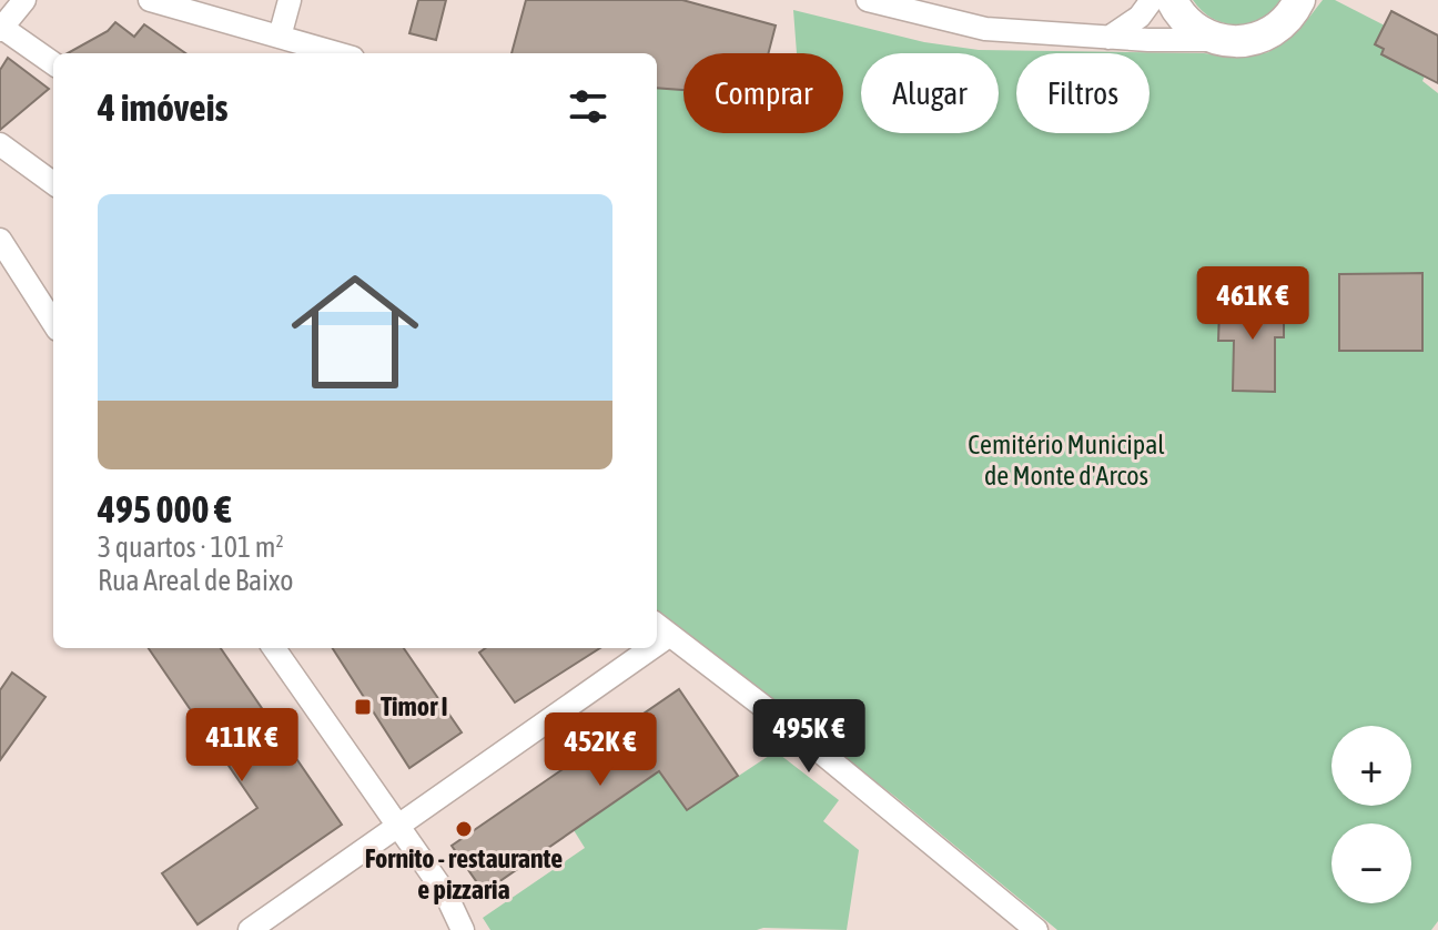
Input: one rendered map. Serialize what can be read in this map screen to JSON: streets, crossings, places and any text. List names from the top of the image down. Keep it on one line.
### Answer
{"parks":["Cemitério Municipal de Monte d'Arcos"],"places":{"transit":["Timor I"],"other":["Fornito - restaurante e pizzaria"]},"page":{"chip":["Comprar","Alugar","Filtros"],"heading":"4 imóveis","list":[{"name":"495 000 €","note":"3 quartos · 101 m² · Rua Areal de Baixo"}],"price":["461K €","495K €","411K €","452K €"],"map_buttons":["+","−"]}}
